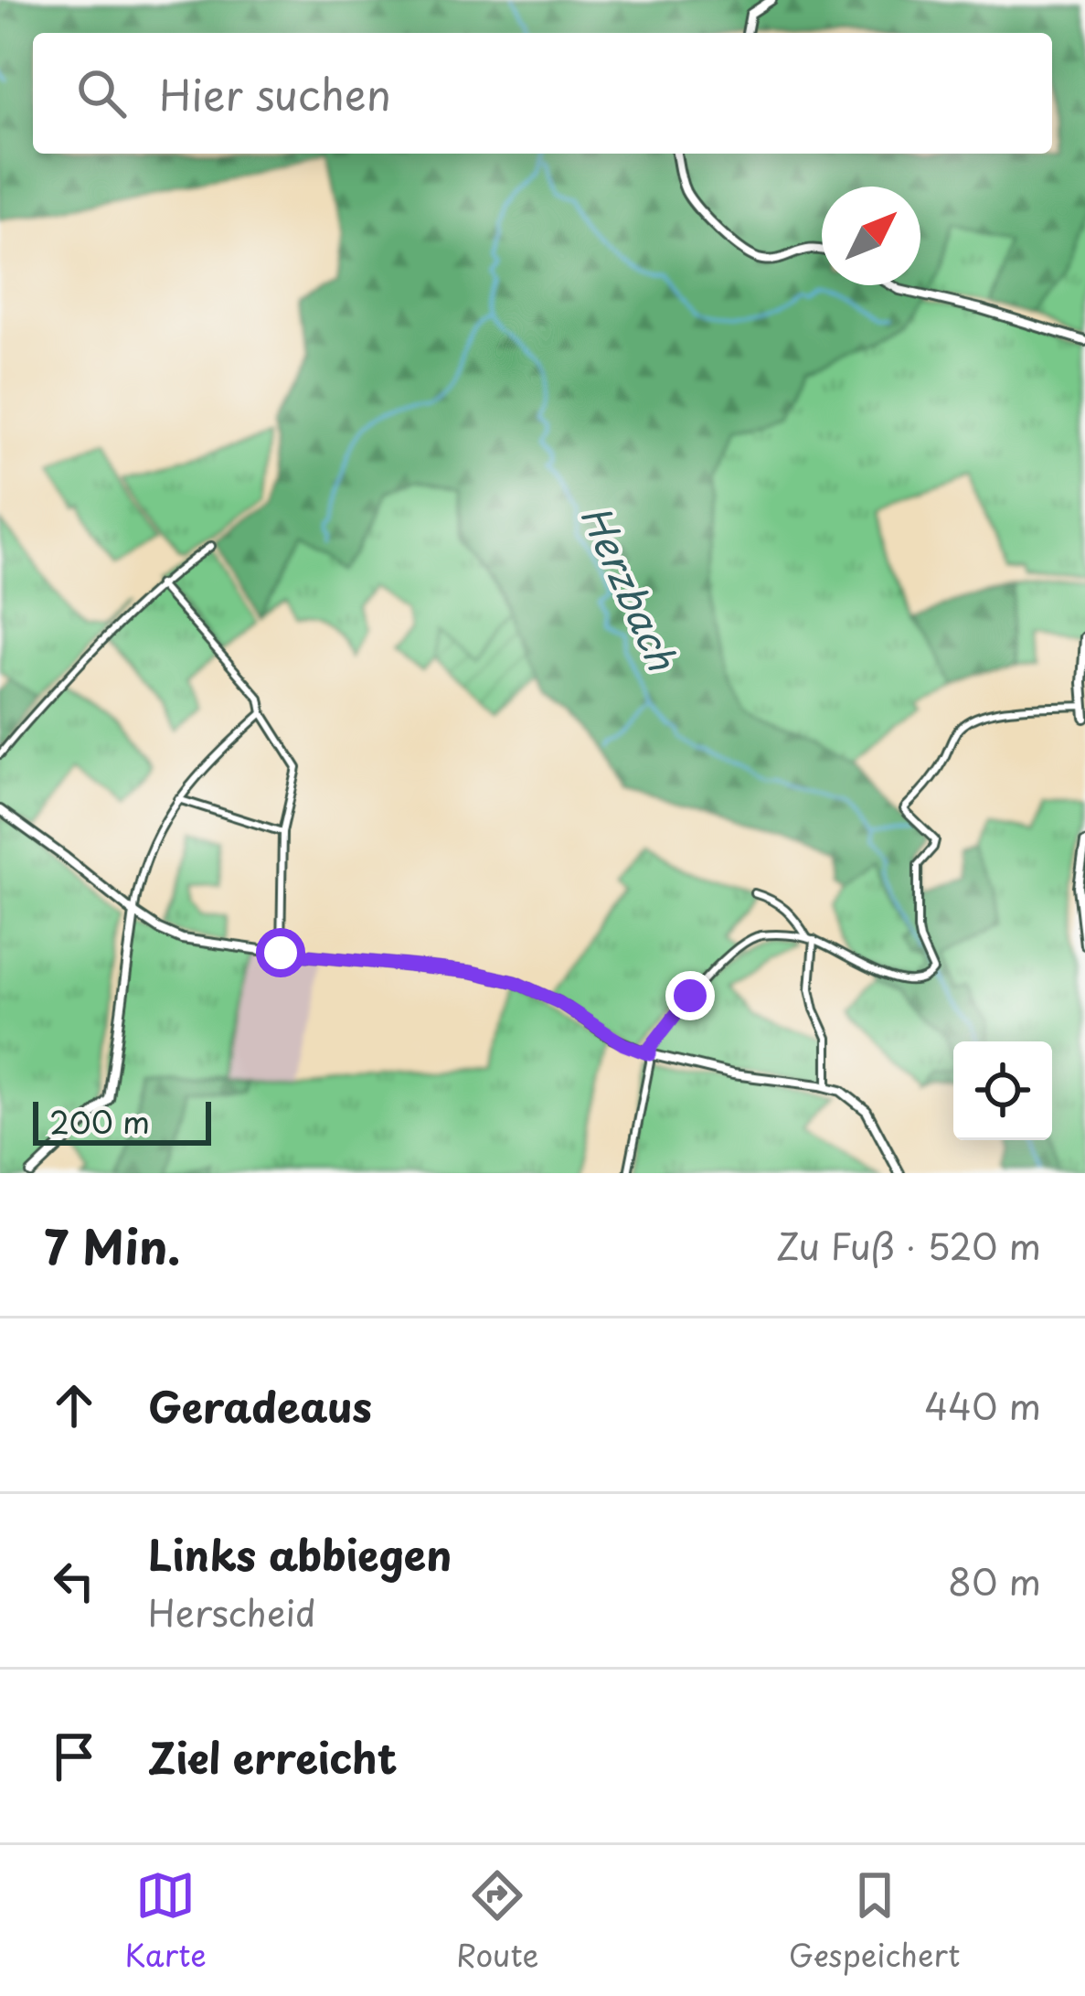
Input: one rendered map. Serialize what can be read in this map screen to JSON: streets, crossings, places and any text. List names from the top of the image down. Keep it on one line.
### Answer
{"water":["Herzbach"],"scale_bar":"200 m","north":"top right","page":{"search":"Hier suchen","scale":"200 m","heading":["7 Min.","Zu Fuß · 520 m"],"list":[["Geradeaus","440 m"],["Links abbiegen","Herscheid","80 m"],"Ziel erreicht"],"nav":["Karte","Route","Gespeichert"]}}
